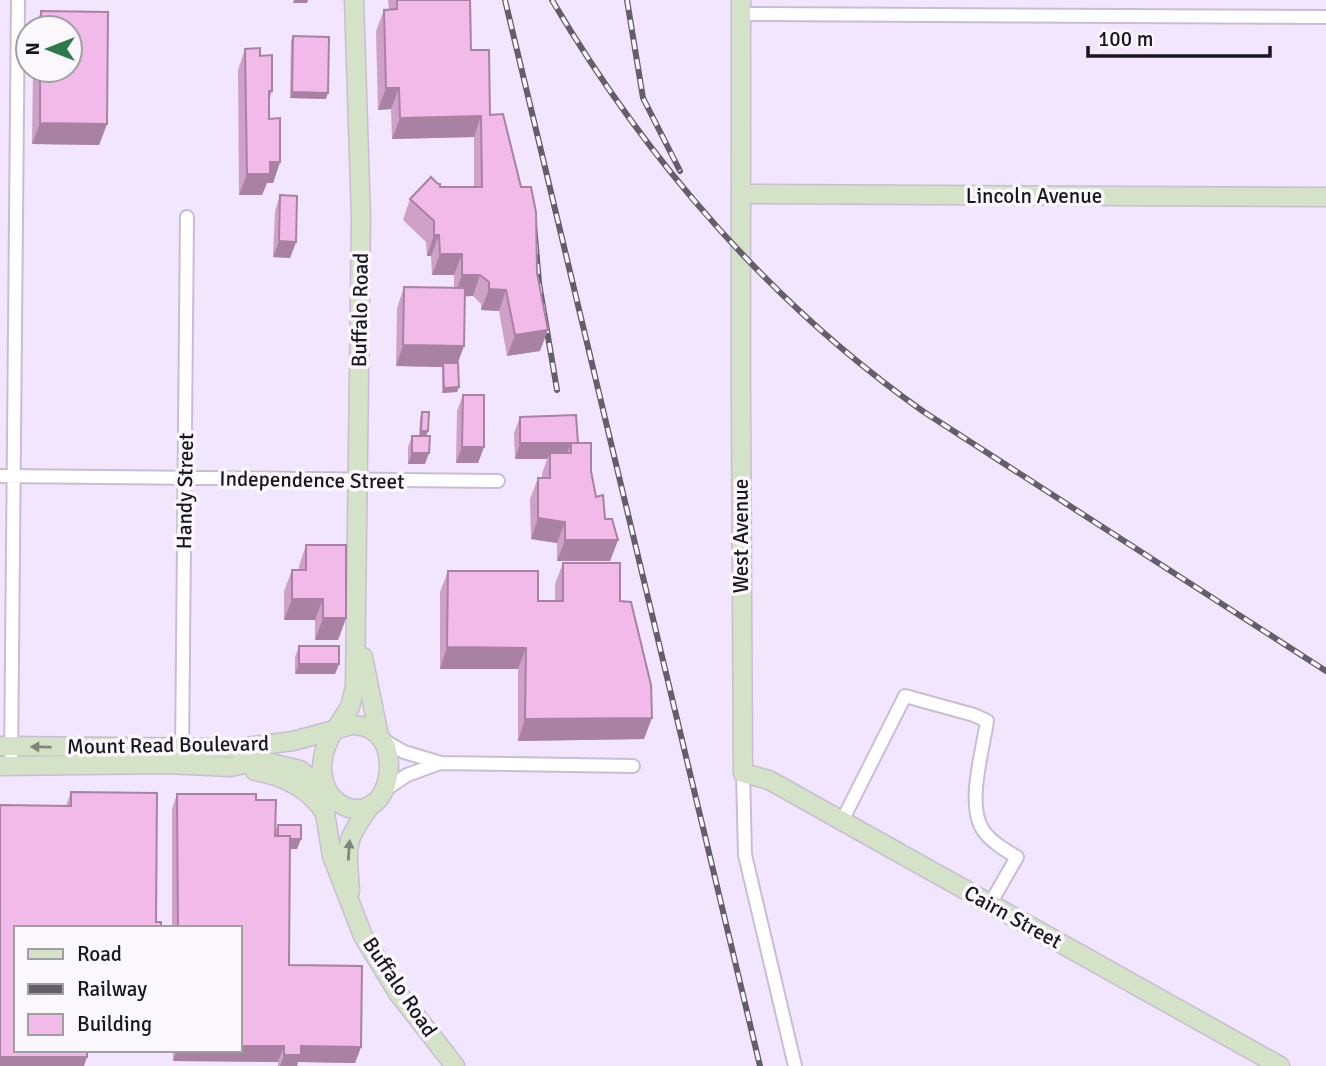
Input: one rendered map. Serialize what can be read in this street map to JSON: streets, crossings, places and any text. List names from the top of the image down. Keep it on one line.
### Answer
{"streets":{"main road":["Lincoln Avenue","Buffalo Road","West Avenue","Mount Read Boulevard","Cairn Street"],"street":["Independence Street","Handy Street"]},"crossings":[["Lincoln Avenue","West Avenue"],["Buffalo Road","Independence Street"],["Buffalo Road","Mount Read Boulevard"],["Independence Street","Handy Street"],["Handy Street","Mount Read Boulevard"],["West Avenue","Cairn Street"]],"legend":["Road","Railway","Building"],"scale_bar":"100 m","north":"left"}
